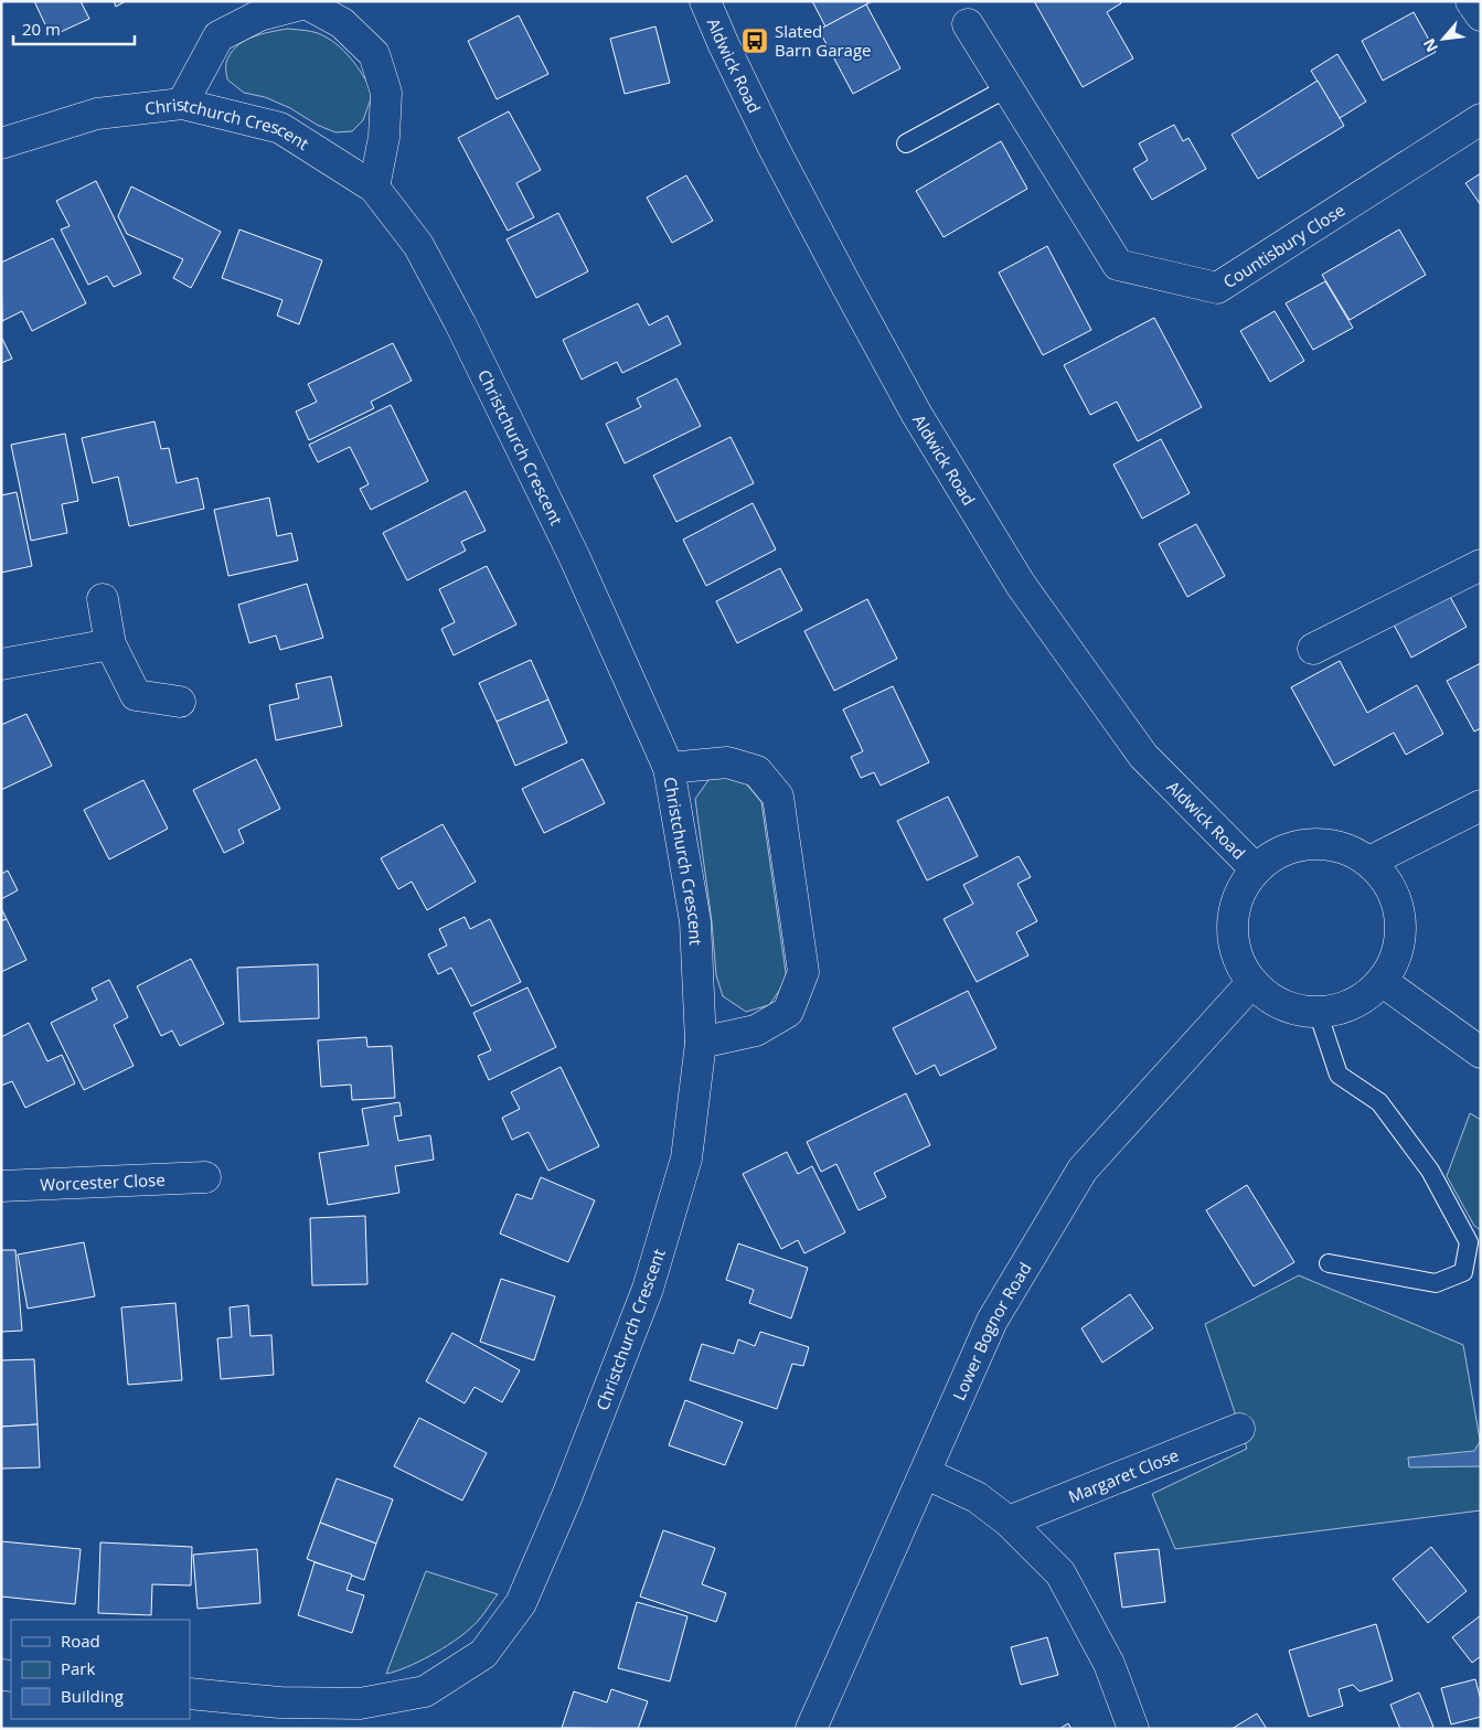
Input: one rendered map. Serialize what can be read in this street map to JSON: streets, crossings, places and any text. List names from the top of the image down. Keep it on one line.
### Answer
{"streets":{"street":["Aldwick Road","Christchurch Crescent","Countisbury Close","Worcester Close","Lower Bognor Road","Margaret Close"]},"crossings":[["Aldwick Road","Lower Bognor Road"]],"places":{"bus stop":["Slated Barn Garage"]},"legend":["Road","Park","Building"],"scale_bar":"20 m","north":"bottom left"}
